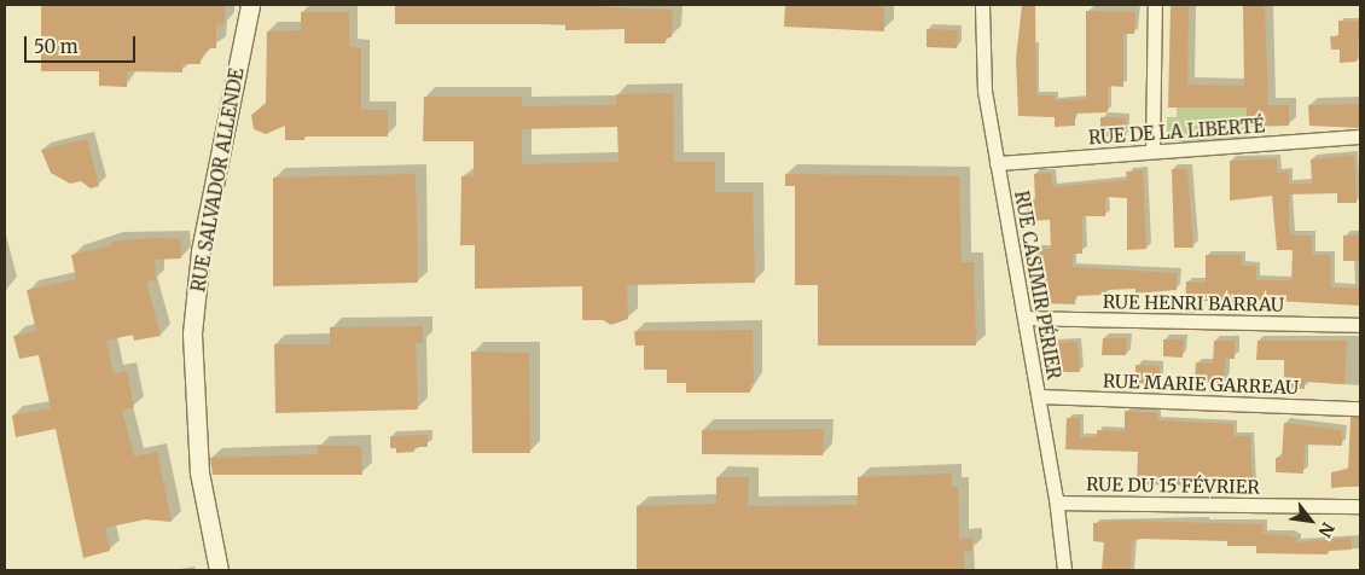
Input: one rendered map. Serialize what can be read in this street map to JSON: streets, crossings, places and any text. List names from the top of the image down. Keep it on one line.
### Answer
{"streets":{"street":["RUE DE LA LIBERTÉ","RUE SALVADOR ALLENDE","RUE CASIMIR PÉRIER","RUE HENRI BARRAU","RUE MARIE GARREAU","RUE DU 15 FÉVRIER"]},"crossings":[["RUE DE LA LIBERTÉ","RUE CASIMIR PÉRIER"],["RUE CASIMIR PÉRIER","RUE HENRI BARRAU"],["RUE CASIMIR PÉRIER","RUE MARIE GARREAU"],["RUE CASIMIR PÉRIER","RUE DU 15 FÉVRIER"]],"scale_bar":"50 m","north":"bottom right"}
